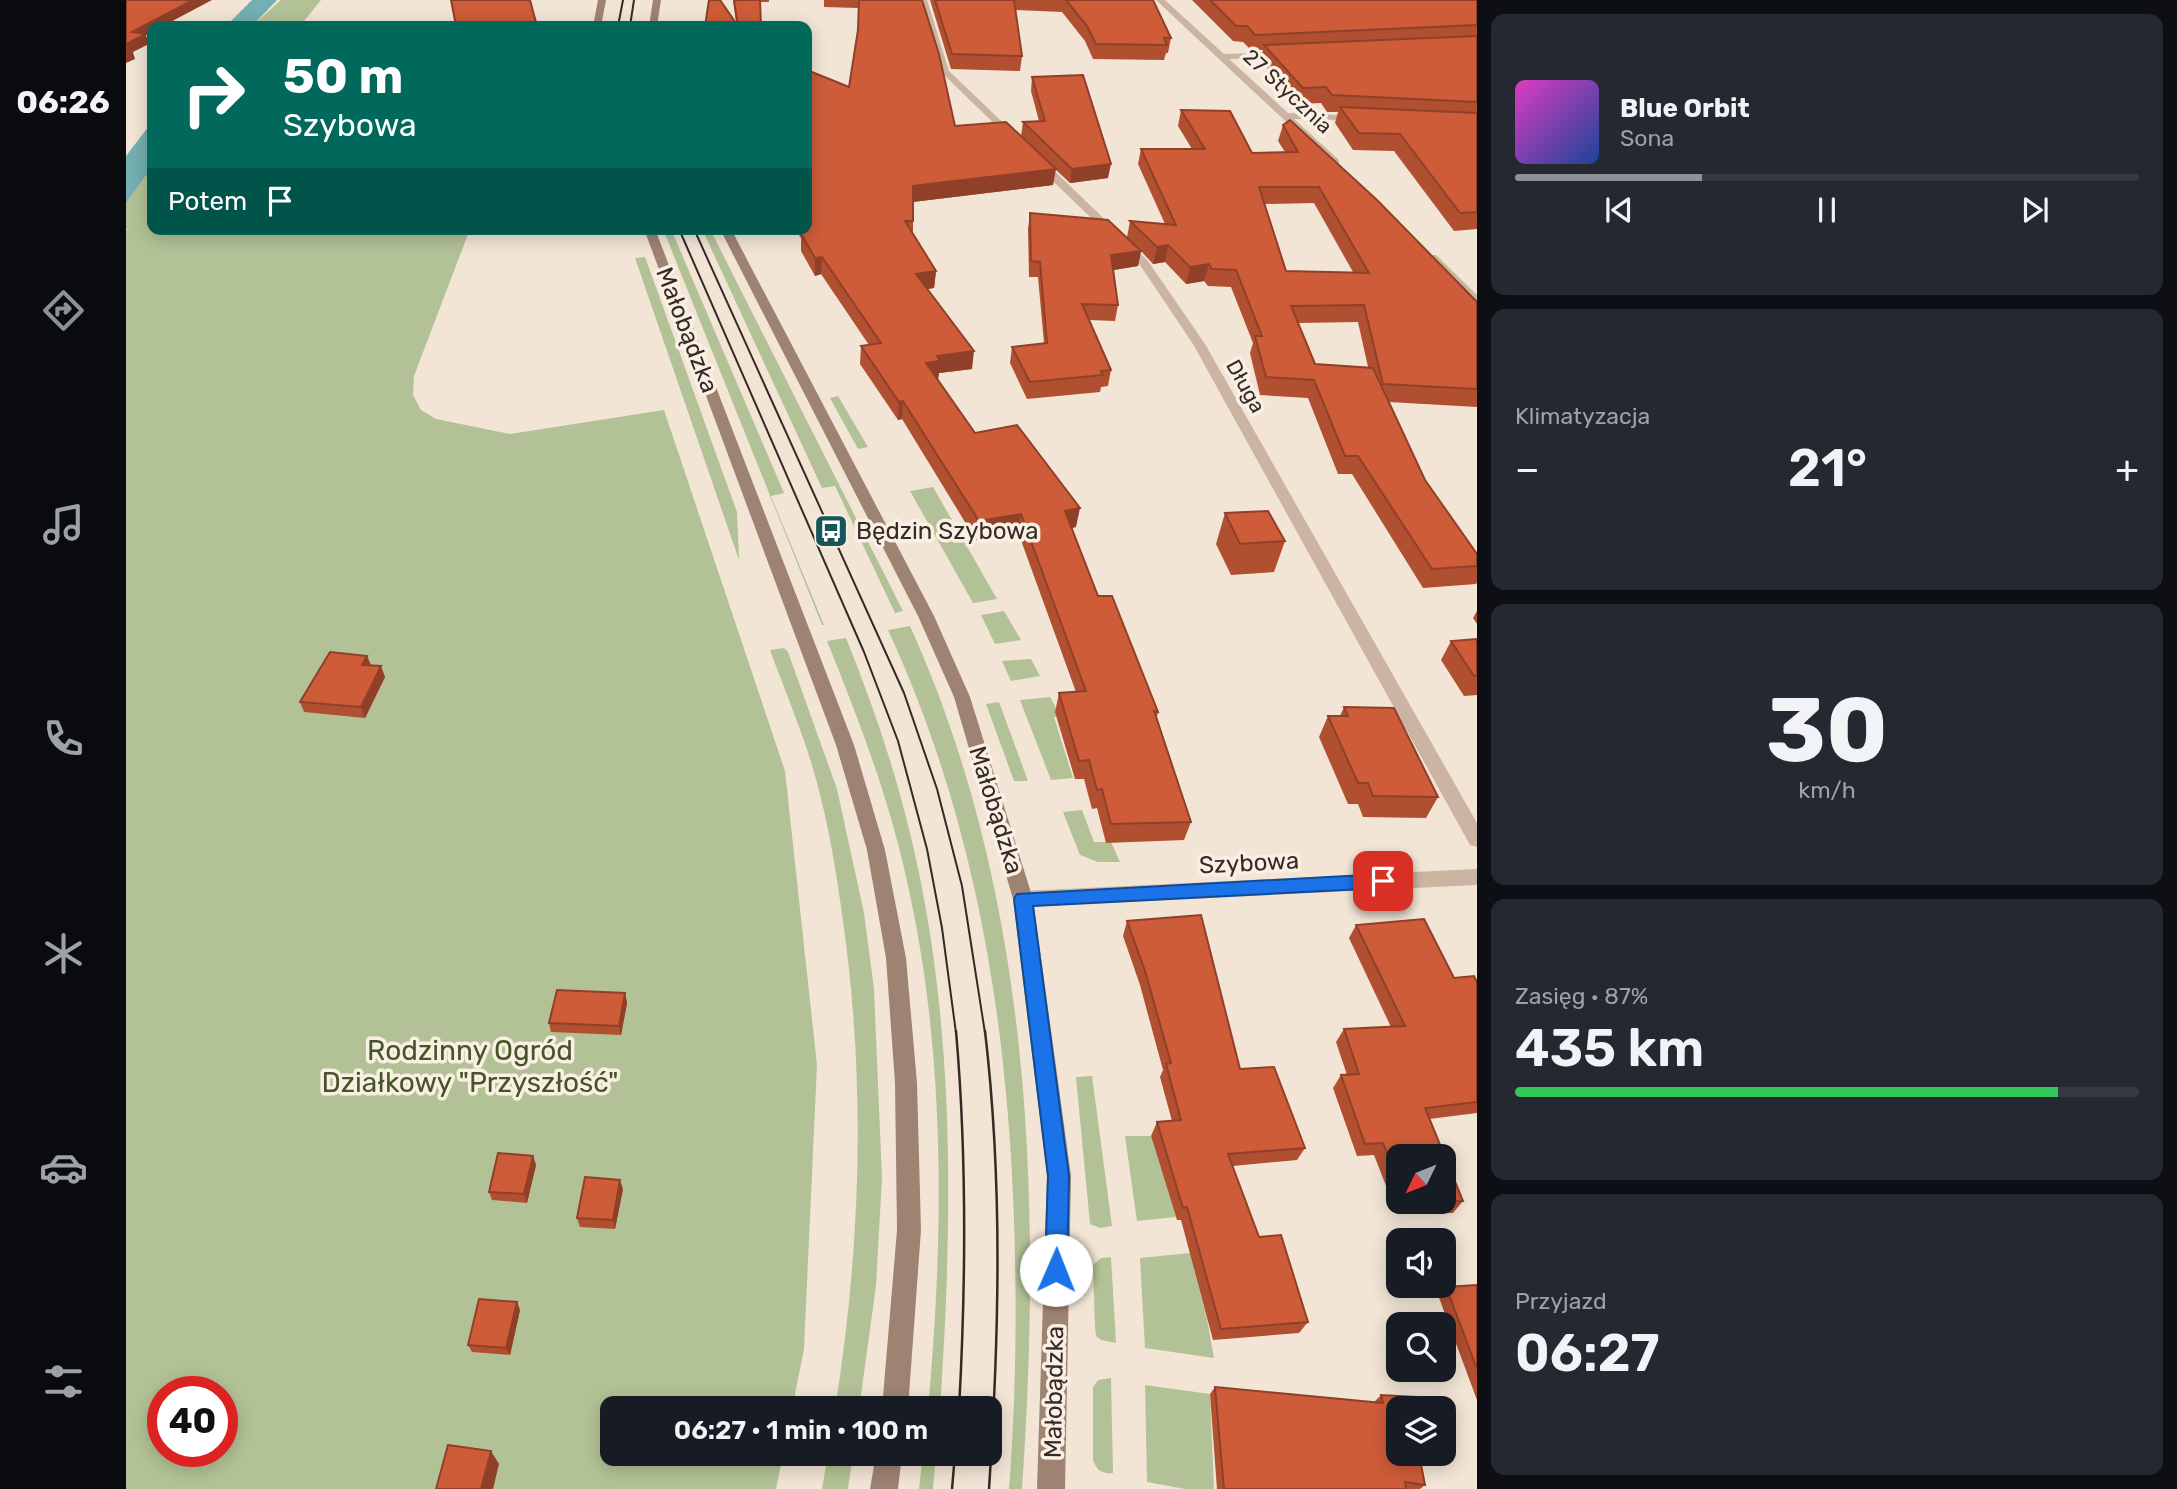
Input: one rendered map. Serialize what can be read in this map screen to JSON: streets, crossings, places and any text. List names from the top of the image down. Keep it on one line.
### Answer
{"streets":{"street":["27 Stycznia","Małobądzka","Długa","Szybowa"]},"crossings":[["Małobądzka","Szybowa"]],"parks":["Rodzinny Ogród Działkowy \"Przyszłość\""],"places":{"bus stop":["Będzin Szybowa"]},"north":"bottom left","page":{"tabs":"06:26","turn":["50 m","Szybowa"],"song":["Blue Orbit","Sona"],"then":"Potem","tile":["Klimatyzacja",["30","km/h"],["Zasięg · 87%","435 km"],["Przyjazd","06:27"]],"heat":["−","21°","+"],"limit":"40","trip":"06:27 · 1 min · 100 m"}}
